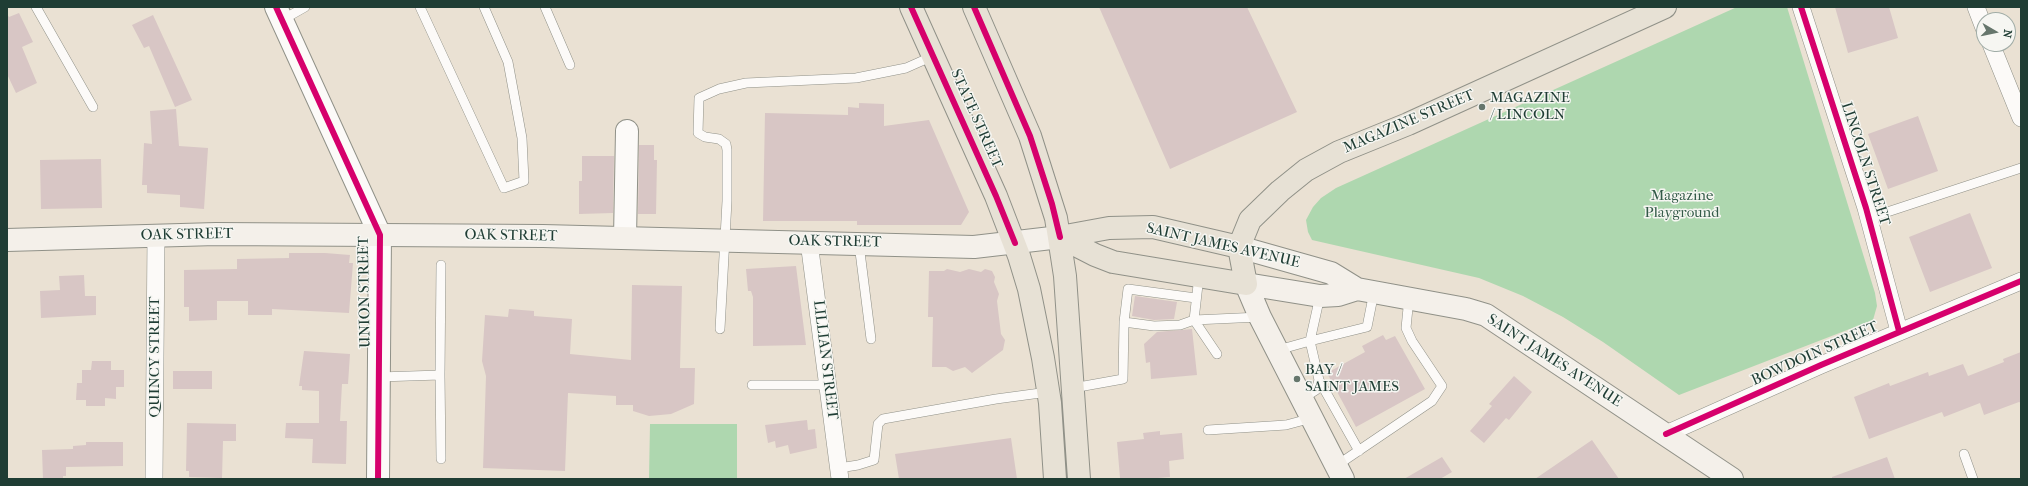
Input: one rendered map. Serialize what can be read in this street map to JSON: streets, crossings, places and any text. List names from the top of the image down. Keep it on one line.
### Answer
{"streets":{"main road":["STATE STREET","MAGAZINE STREET","OAK STREET","SAINT JAMES AVENUE"],"street":["LINCOLN STREET","UNION STREET","BOWDOIN STREET","QUINCY STREET","LILLIAN STREET"]},"crossings":[["STATE STREET","OAK STREET"],["STATE STREET","SAINT JAMES AVENUE"],["MAGAZINE STREET","SAINT JAMES AVENUE"],["LINCOLN STREET","BOWDOIN STREET"],["OAK STREET","SAINT JAMES AVENUE"],["OAK STREET","UNION STREET"],["OAK STREET","QUINCY STREET"],["OAK STREET","LILLIAN STREET"],["SAINT JAMES AVENUE","BOWDOIN STREET"]],"parks":["Magazine Playground"],"places":["MAGAZINE / LINCOLN","BAY / SAINT JAMES"],"north":"right"}
